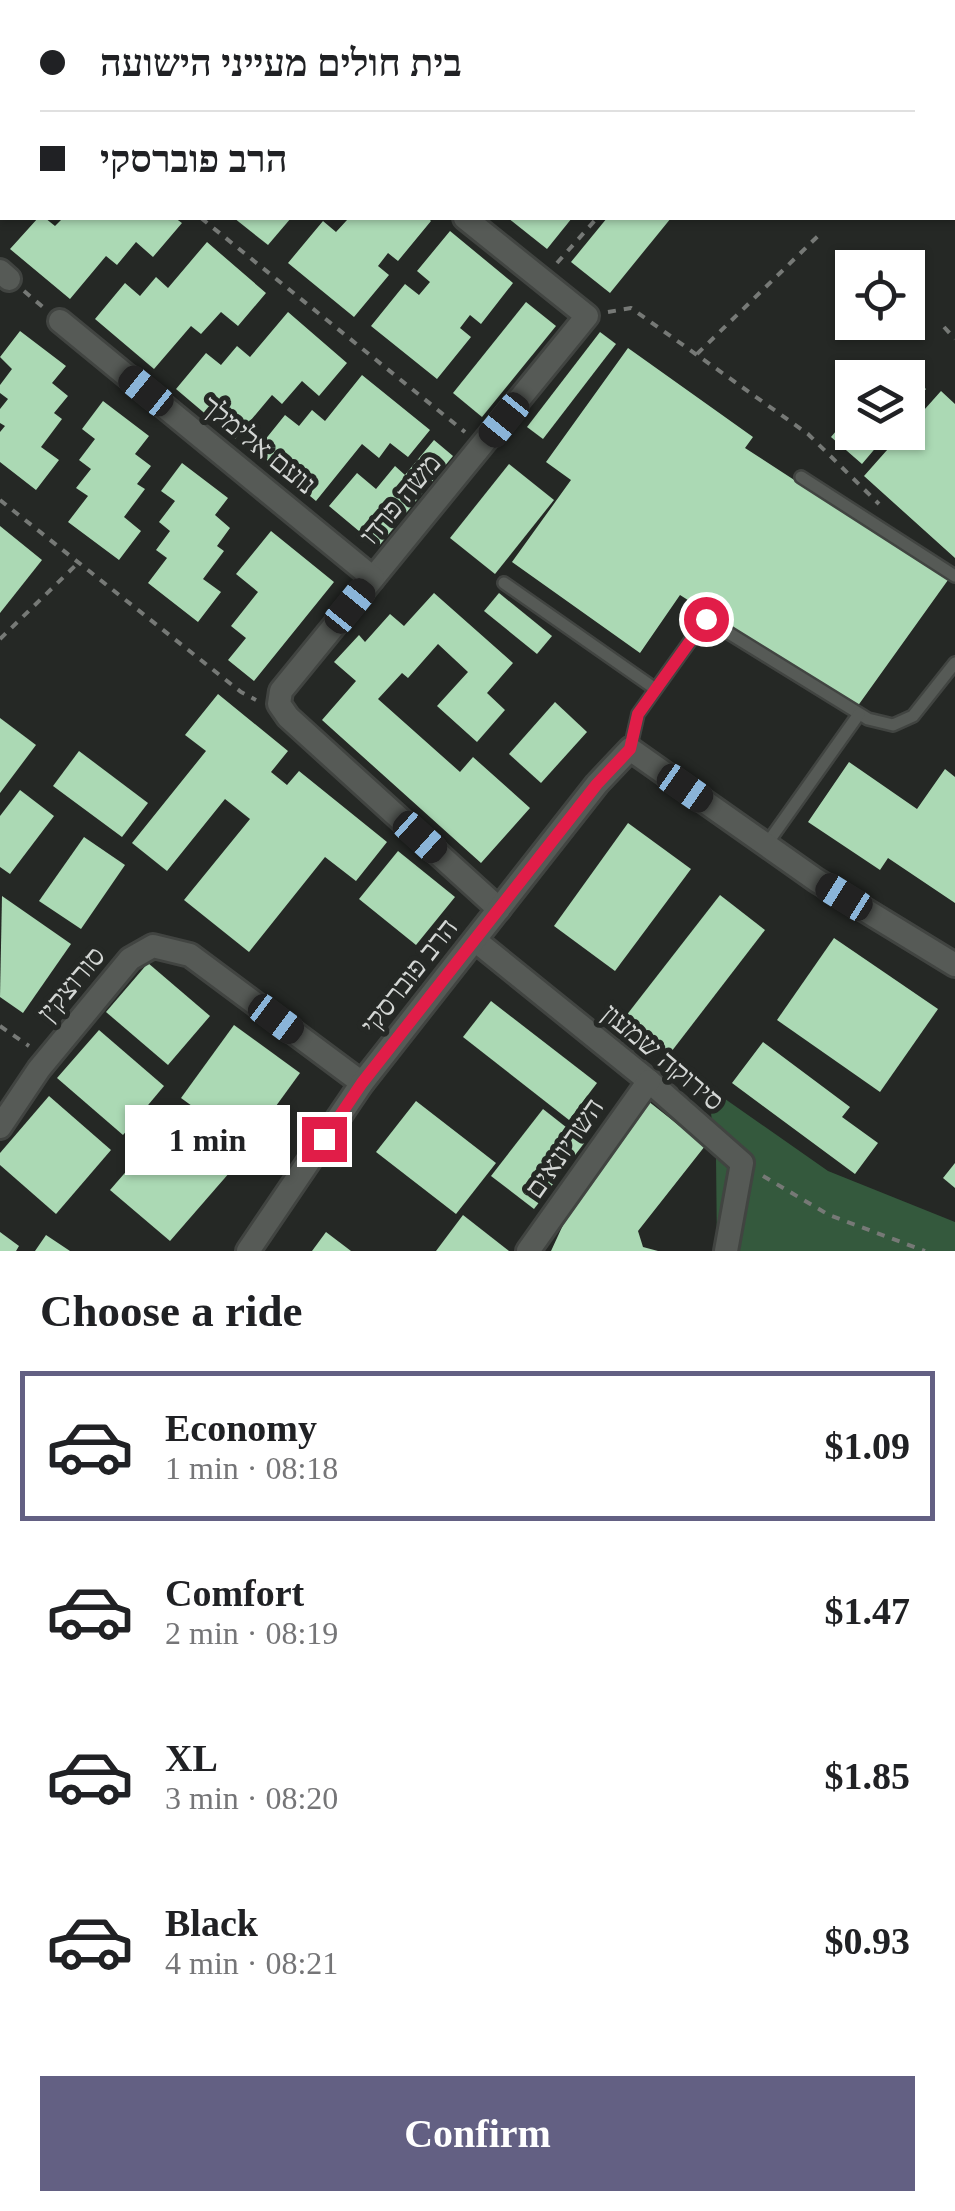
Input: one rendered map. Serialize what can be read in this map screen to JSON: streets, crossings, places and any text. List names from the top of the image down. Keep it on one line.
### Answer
{"streets":{"street":["נועם אלימלך","משה פרדו","הרב פוברסקי","סורוצקין","סירוקה שמעון","השריונאים"]},"crossings":[["נועם אלימלך","משה פרדו"],["הרב פוברסקי","סורוצקין"],["הרב פוברסקי","סירוקה שמעון"],["סירוקה שמעון","השריונאים"]],"page":{"banner":["בית חולים מעייני הישועה","הרב פוברסקי"],"bubble":"1 min","heading":"Choose a ride","list":[{"name":"Economy","note":"1 min · 08:18","value":"$1.09"},{"name":"Comfort","note":"2 min · 08:19","value":"$1.47"},{"name":"XL","note":"3 min · 08:20","value":"$1.85"},{"name":"Black","note":"4 min · 08:21","value":"$0.93"}],"buttons":"Confirm"}}
